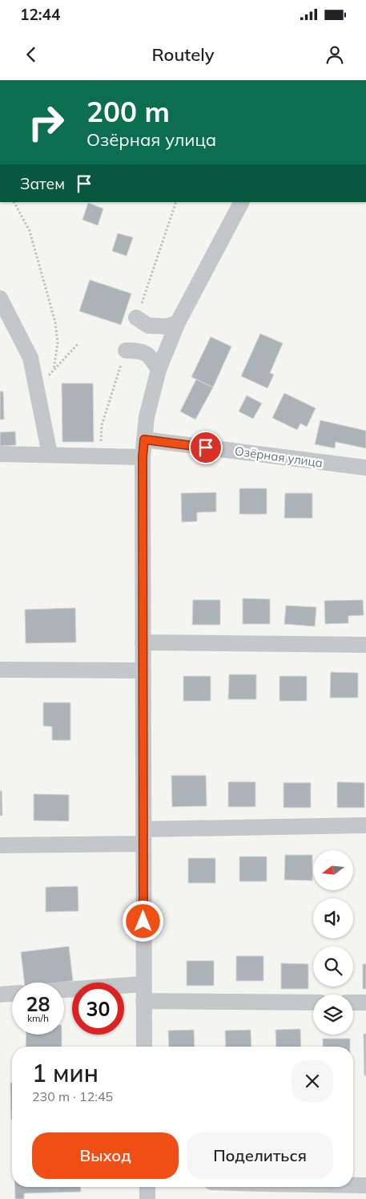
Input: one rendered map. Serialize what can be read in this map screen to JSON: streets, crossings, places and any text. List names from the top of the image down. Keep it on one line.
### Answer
{"streets":{"street":["Озёрная улица"]},"north":"left","page":{"status":"12:44","header":"Routely","turn":["200 m","Озёрная улица"],"then":"Затем","speed":"28 km/h","limit":"30","heading":["1 мин","230 m · 12:45"],"buttons":["Выход","Поделиться"]}}
